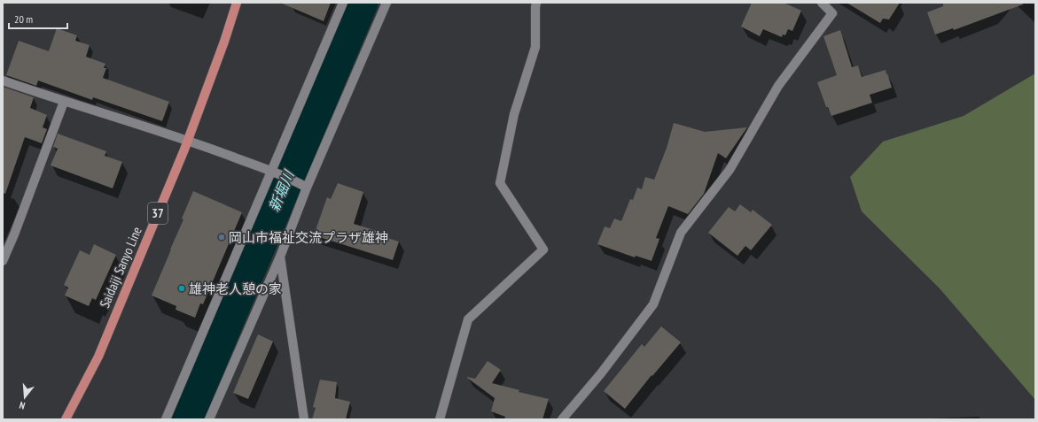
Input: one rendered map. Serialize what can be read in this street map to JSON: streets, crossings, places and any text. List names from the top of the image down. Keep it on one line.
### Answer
{"streets":{"main road":["37","Saidaiji Sanyo Line"]},"water":["新堀川"],"places":["岡山市福祉交流プラザ雄神","雄神老人憩の家"],"scale_bar":"20 m","north":"bottom"}
